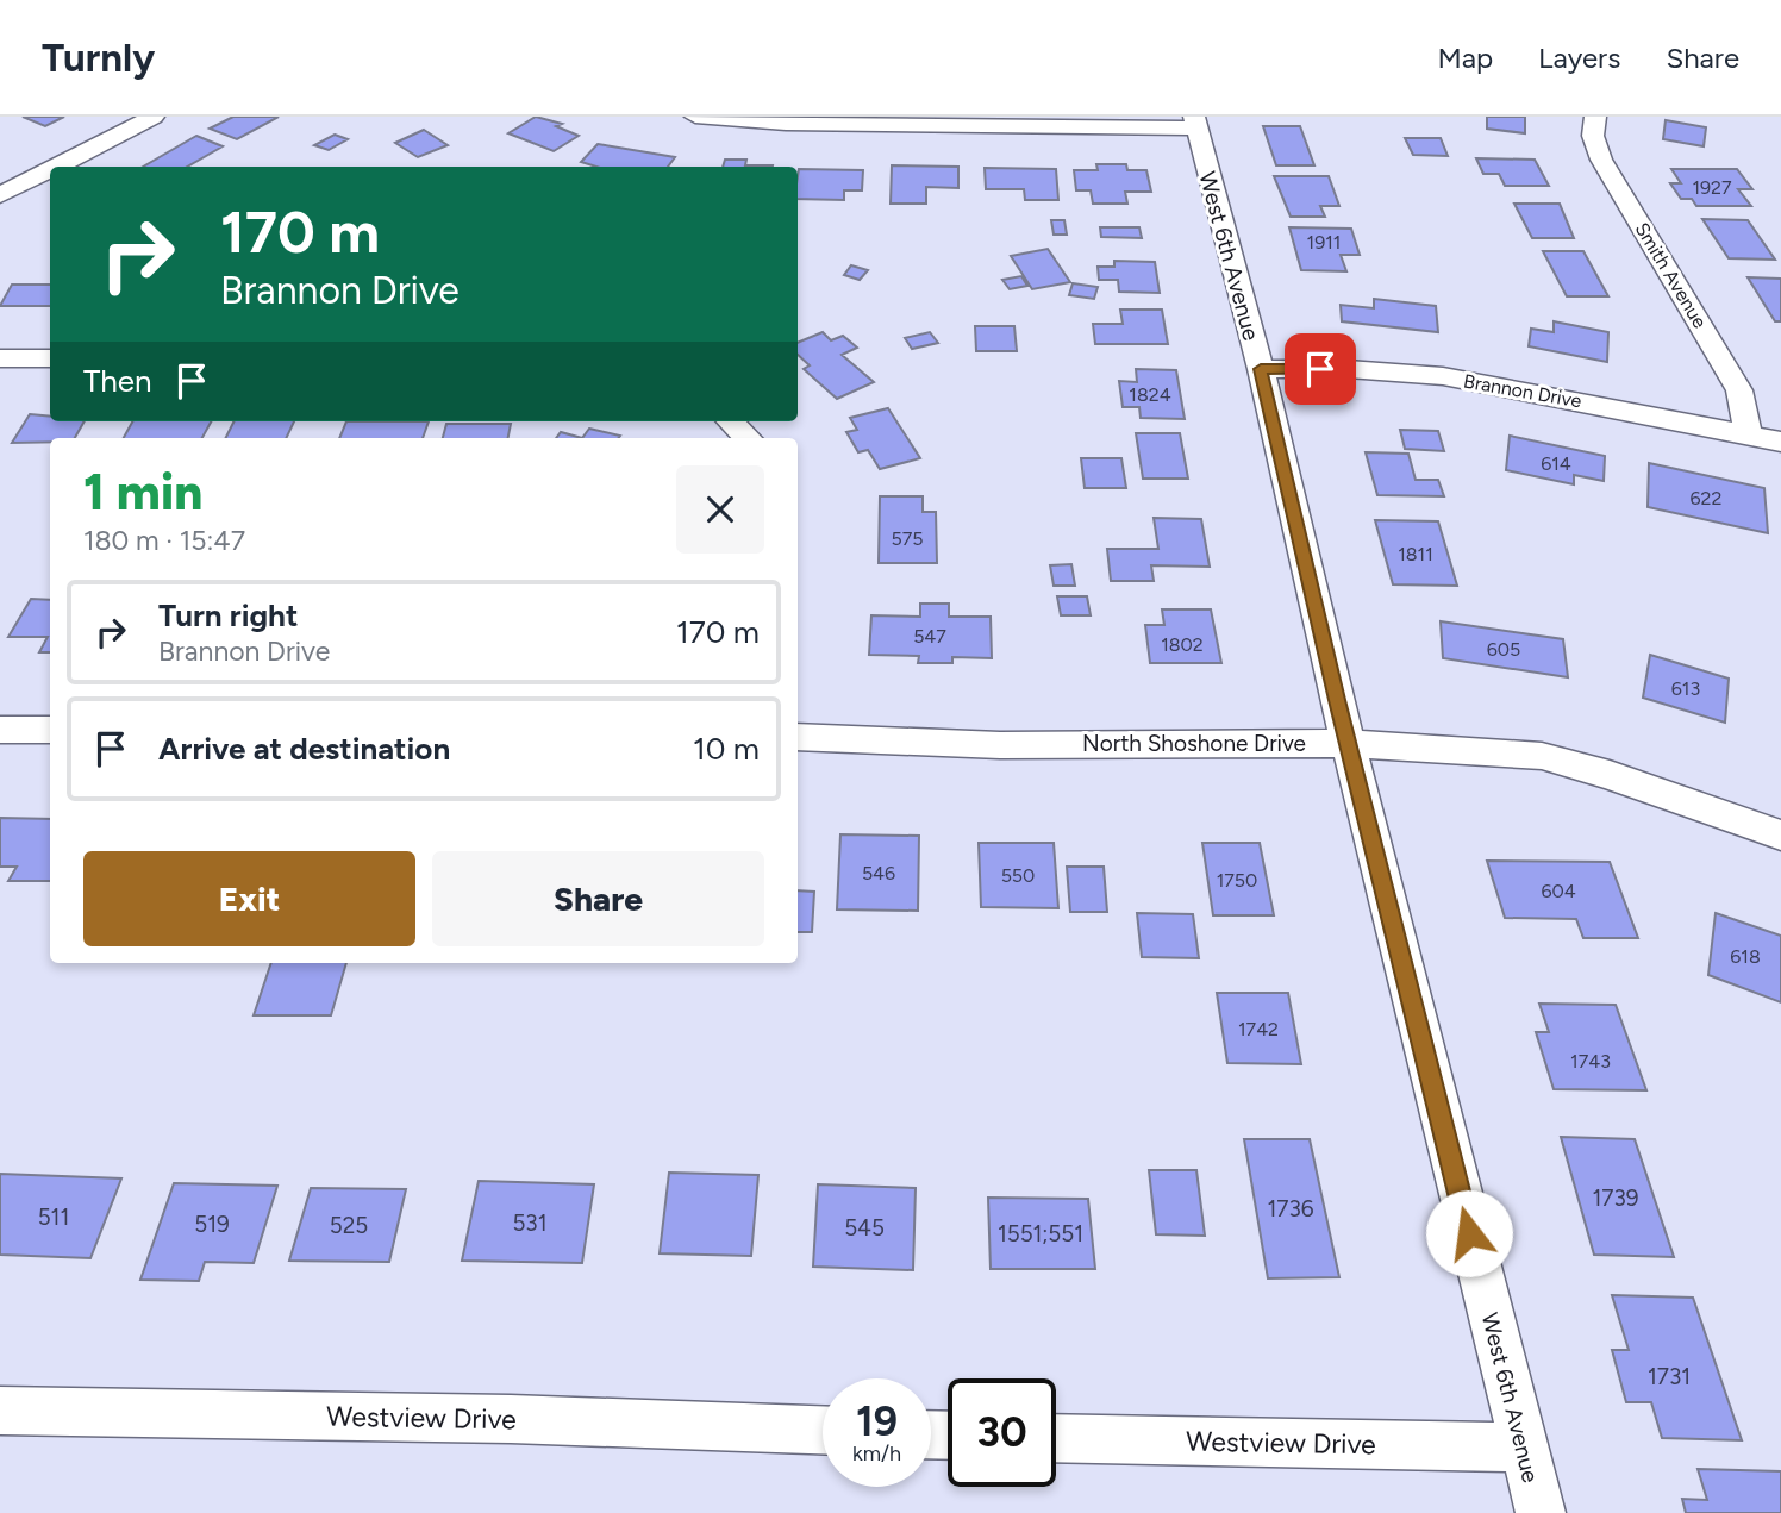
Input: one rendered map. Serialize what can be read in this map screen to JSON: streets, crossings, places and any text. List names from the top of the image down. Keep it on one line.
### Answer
{"streets":{"street":["West 6th Avenue","Smith Avenue","Brannon Drive","North Shoshone Drive","Westview Drive"]},"crossings":[["West 6th Avenue","Brannon Drive"],["West 6th Avenue","North Shoshone Drive"],["West 6th Avenue","Westview Drive"],["Smith Avenue","Brannon Drive"]],"house_numbers":["1927","1911","1824","614","622","575","1811","547","1802","605","613","546","550","1750","604","618","1742","1743","1739","1736","511","531","519","525","545","1551;551","1731"],"page":{"header":"Turnly","nav":["Map","Layers","Share"],"turn":["170 m","Brannon Drive"],"then":"Then","heading":["1 min","180 m · 15:47"],"list":[{"name":"Turn right","note":"Brannon Drive","value":"170 m"},{"name":"Arrive at destination","value":"10 m"}],"buttons":["Exit","Share"],"speed":"19 km/h","limit":"30"}}
